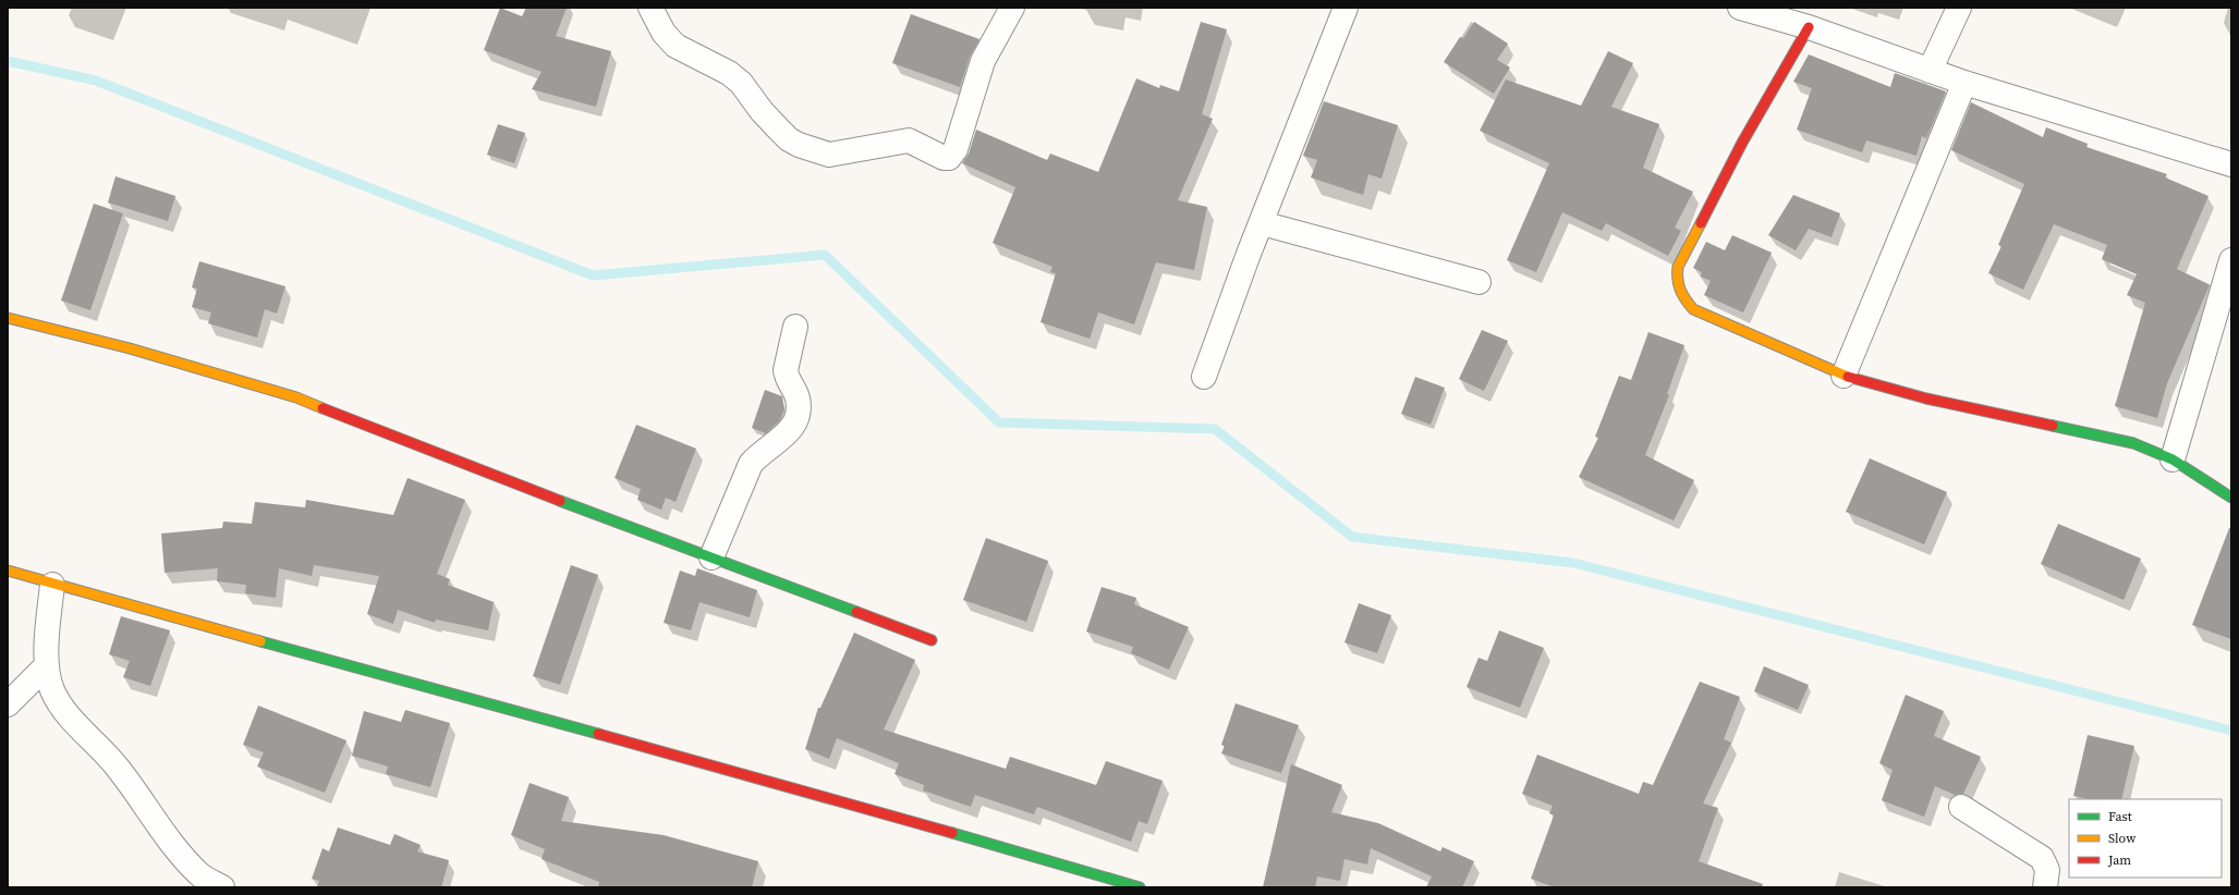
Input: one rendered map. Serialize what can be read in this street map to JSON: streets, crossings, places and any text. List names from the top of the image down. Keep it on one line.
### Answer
{"legend":["Fast","Slow","Jam"]}
